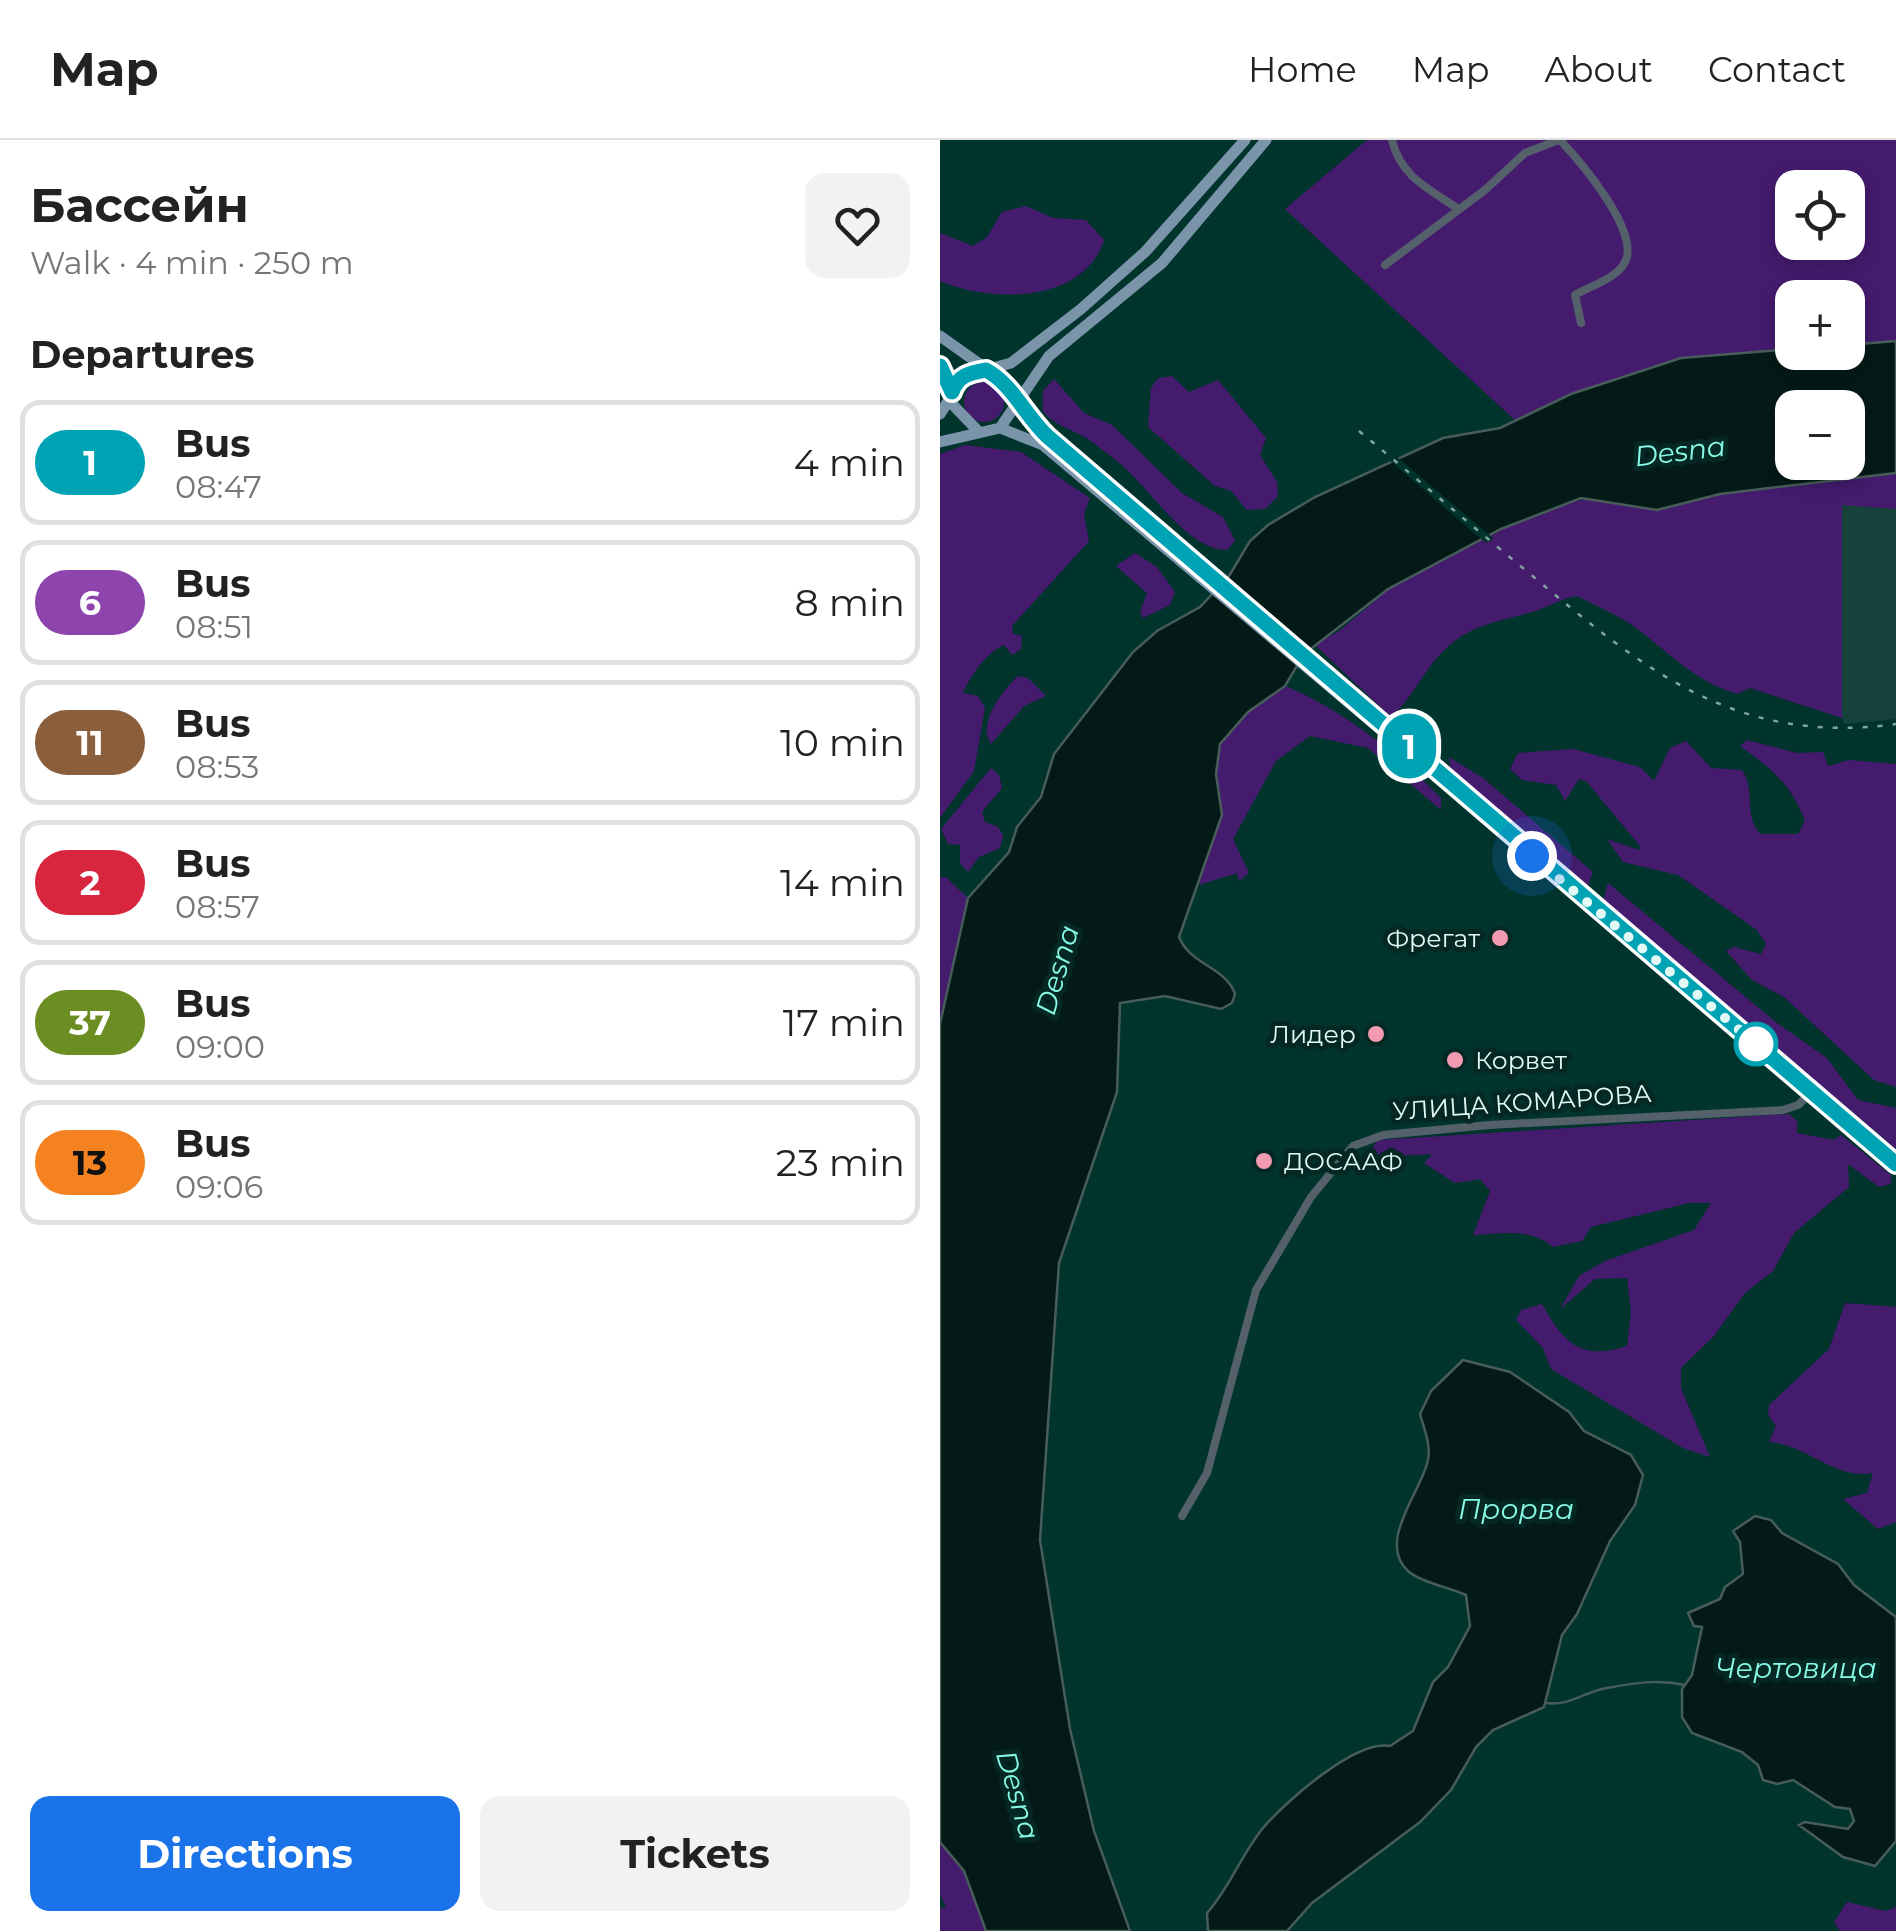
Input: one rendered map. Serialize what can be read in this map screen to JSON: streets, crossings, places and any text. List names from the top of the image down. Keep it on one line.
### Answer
{"streets":{"street":["УЛИЦА КОМАРОВА"]},"water":["Desna","Прорва","Чертовица"],"places":["Фрегат","Лидер","Корвет","ДОСААФ"],"lines":["bus line 1"],"page":{"header":"Map","nav":["Home","Map","About","Contact"],"heading":[["Бассейн","Walk · 4 min · 250 m"],"Departures"],"on_map":"1","map_buttons":["+","−"],"list":[{"mark":"1","name":"Bus","note":"08:47","value":"4 min"},{"mark":"6","name":"Bus","note":"08:51","value":"8 min"},{"mark":"11","name":"Bus","note":"08:53","value":"10 min"},{"mark":"2","name":"Bus","note":"08:57","value":"14 min"},{"mark":"37","name":"Bus","note":"09:00","value":"17 min"},{"mark":"13","name":"Bus","note":"09:06","value":"23 min"}],"buttons":["Directions","Tickets"]}}
